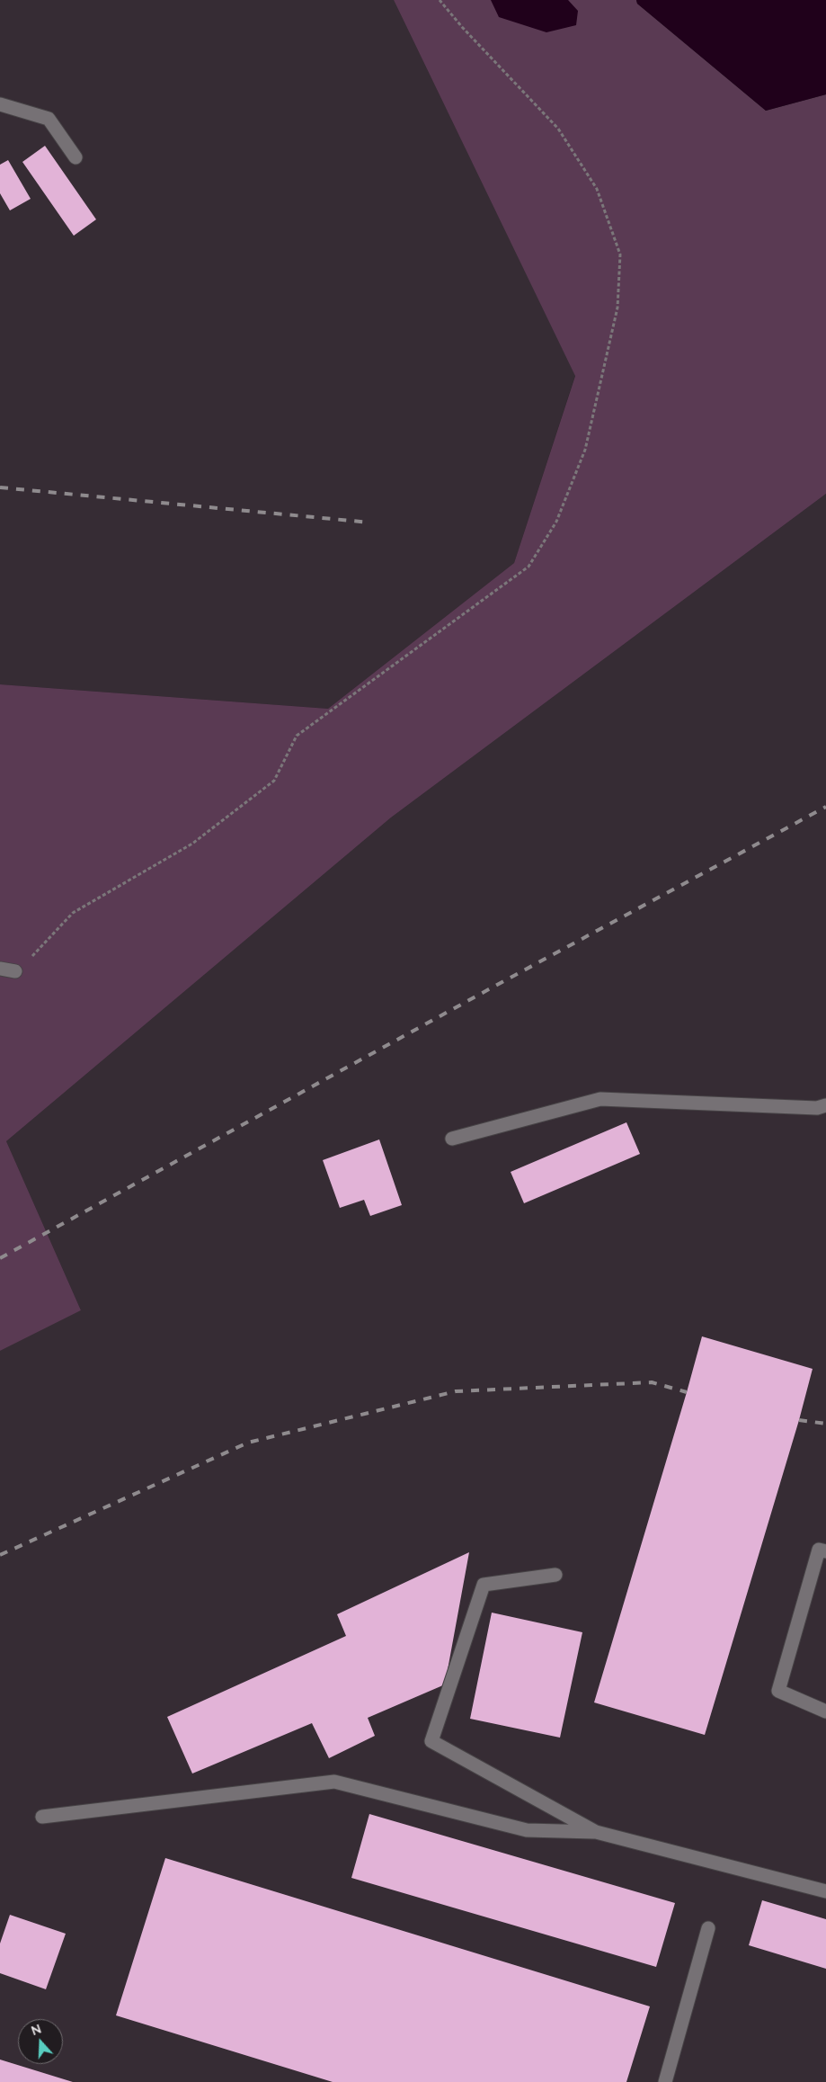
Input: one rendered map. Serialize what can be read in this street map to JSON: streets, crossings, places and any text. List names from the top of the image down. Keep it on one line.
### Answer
{"north":"top"}
